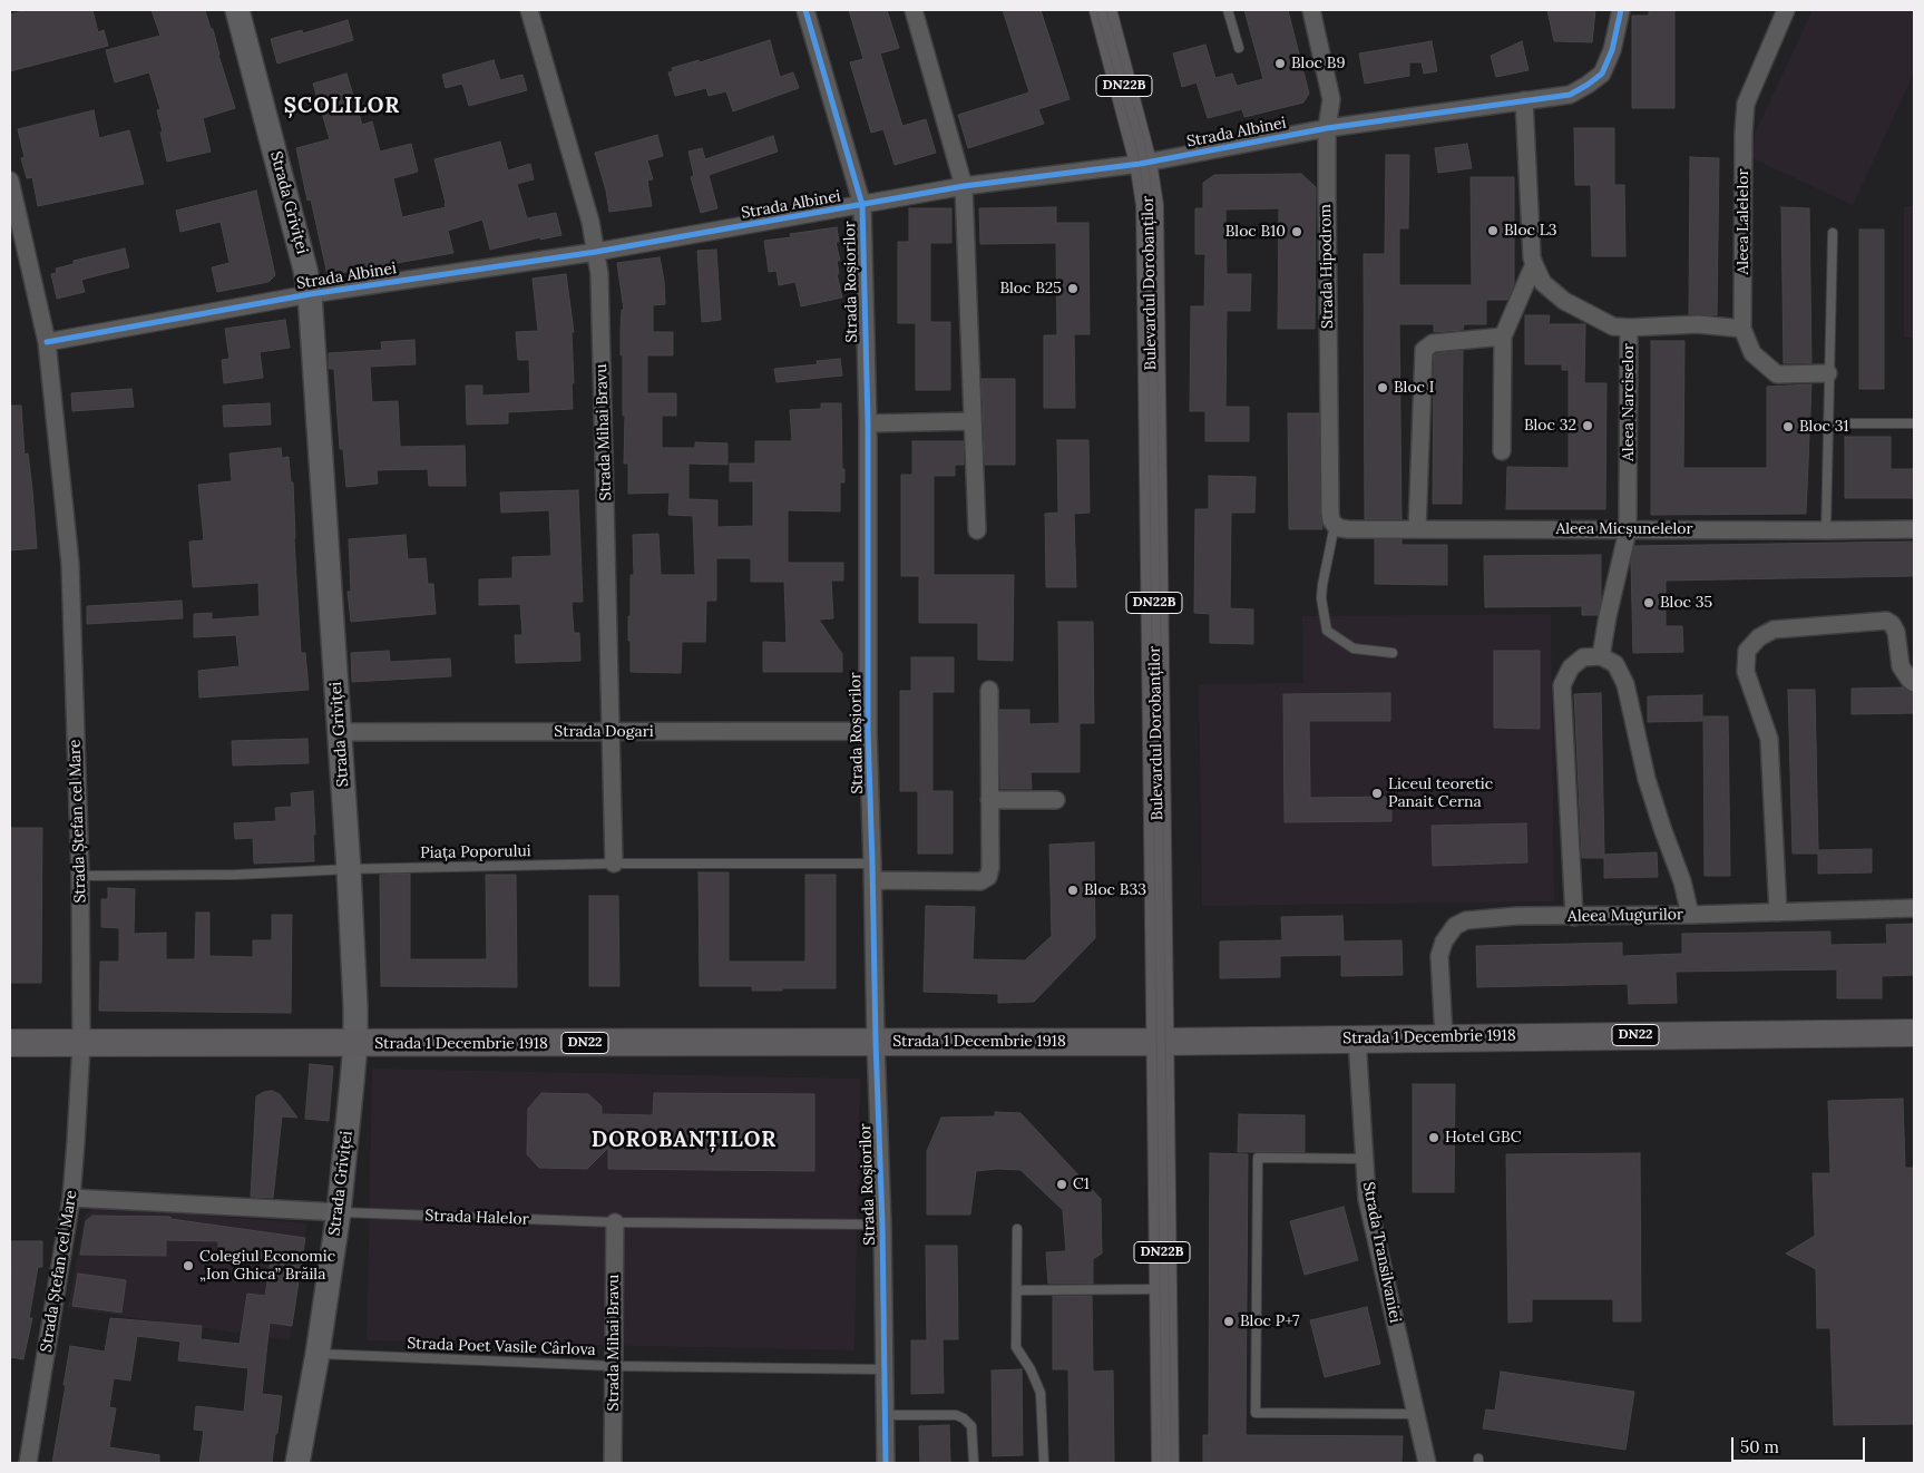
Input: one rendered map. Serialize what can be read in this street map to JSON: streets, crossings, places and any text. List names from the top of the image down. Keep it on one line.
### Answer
{"streets":{"main road":["DN22B","Strada Griviței","Bulevardul Dorobanților","DN22","Strada 1 Decembrie 1918"],"street":["Strada Albinei","Aleea Lalelelor","Strada Hipodrom","Strada Roșiorilor","Aleea Narciselor","Strada Mihai Bravu","Aleea Micșunelelor","Strada Dogari","Strada Ștefan cel Mare","Aleea Mugurilor","Strada Halelor","Strada Transilvaniei"],"lane":["Piața Poporului","Strada Poet Vasile Cârlova"]},"crossings":[["Strada Albinei","Strada Griviței"],["Strada Albinei","Strada Hipodrom"],["Strada Albinei","Strada Roșiorilor"],["Strada Albinei","Bulevardul Dorobanților"],["Strada Albinei","Aleea Narciselor"],["Strada Albinei","Strada Mihai Bravu"],["Strada Albinei","Strada Ștefan cel Mare"],["Strada Griviței","Strada Dogari"],["Strada Griviței","Piața Poporului"],["Strada Griviței","Strada 1 Decembrie 1918"],["Strada Griviței","Strada Halelor"],["Strada Griviței","Strada Poet Vasile Cârlova"],["Strada Hipodrom","Aleea Micșunelelor"],["Strada Roșiorilor","Strada Dogari"],["Strada Roșiorilor","Piața Poporului"],["Strada Roșiorilor","Strada 1 Decembrie 1918"],["Strada Roșiorilor","Strada Halelor"],["Strada Roșiorilor","Strada Poet Vasile Cârlova"],["Bulevardul Dorobanților","Strada 1 Decembrie 1918"],["Aleea Narciselor","Aleea Micșunelelor"],["Strada Mihai Bravu","Strada Dogari"],["Strada Mihai Bravu","Piața Poporului"],["Strada Mihai Bravu","Strada Halelor"],["Strada Mihai Bravu","Strada Poet Vasile Cârlova"],["Strada Ștefan cel Mare","Piața Poporului"],["Strada Ștefan cel Mare","Strada 1 Decembrie 1918"],["Strada Ștefan cel Mare","Strada Halelor"],["Aleea Mugurilor","Strada 1 Decembrie 1918"],["Strada 1 Decembrie 1918","Strada Transilvaniei"]],"districts":["ȘCOLILOR","DOROBANȚILOR"],"places":["Bloc B9","Bloc L3","Bloc B10","Bloc B25","Bloc I","Bloc 32","Bloc 31","Bloc 35","Liceul teoretic Panait Cerna","Bloc B33","Hotel GBC","C1","Colegiul Economic „Ion Ghica” Brăila","Bloc P+7"],"scale_bar":"50 m"}
